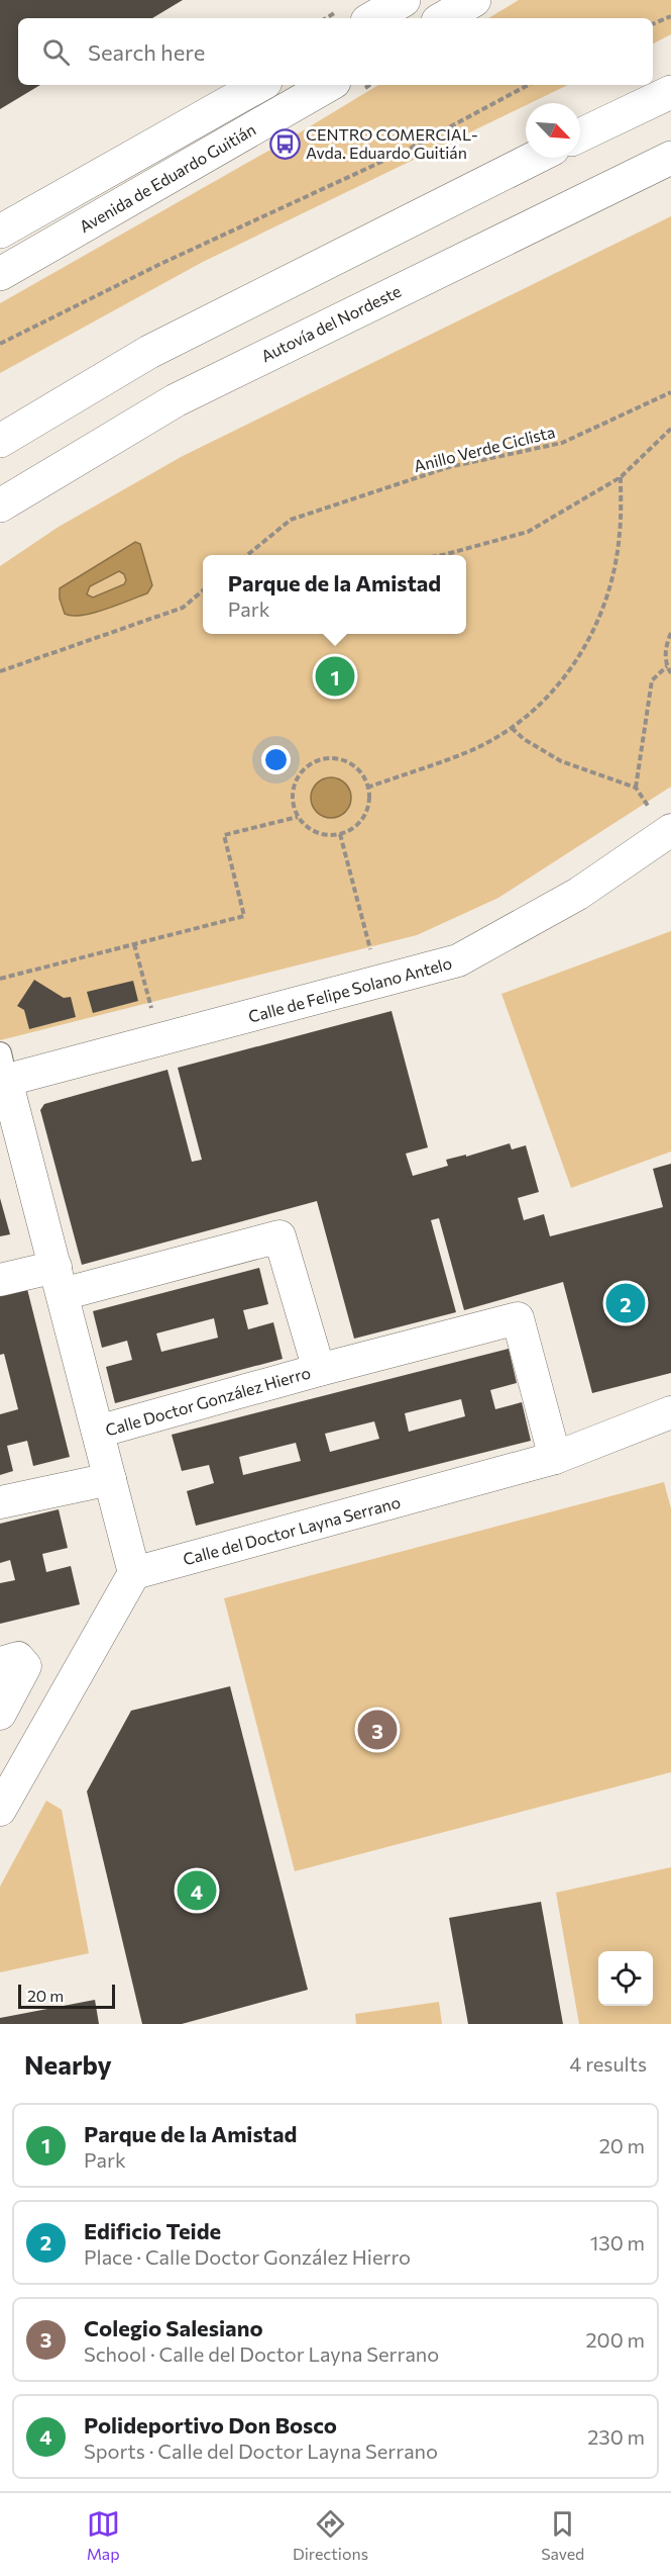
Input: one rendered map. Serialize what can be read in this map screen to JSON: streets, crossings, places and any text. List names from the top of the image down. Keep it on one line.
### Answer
{"streets":{"main road":["Avenida de Eduardo Guitián","Autovía del Nordeste"],"street":["Calle de Felipe Solano Antelo","Calle Doctor González Hierro","Calle del Doctor Layna Serrano"],"path":["Anillo Verde Ciclista"]},"crossings":[["Calle de Felipe Solano Antelo","Calle Doctor González Hierro"],["Calle Doctor González Hierro","Calle del Doctor Layna Serrano"]],"places":{"bus stop":["CENTRO COMERCIAL- Avda. Eduardo Guitián"]},"scale_bar":"20 m","north":"bottom right","page":{"search":"Search here","popup":["Parque de la Amistad","Park"],"pins":["1","2","3","4"],"scale":"20 m","heading":["Nearby","4 results"],"list":[{"mark":"1","name":"Parque de la Amistad","note":"Park","value":"20 m"},{"mark":"2","name":"Edificio Teide","note":"Place · Calle Doctor González Hierro","value":"130 m"},{"mark":"3","name":"Colegio Salesiano","note":"School · Calle del Doctor Layna Serrano","value":"200 m"},{"mark":"4","name":"Polideportivo Don Bosco","note":"Sports · Calle del Doctor Layna Serrano","value":"230 m"}],"nav":["Map","Directions","Saved"]}}
